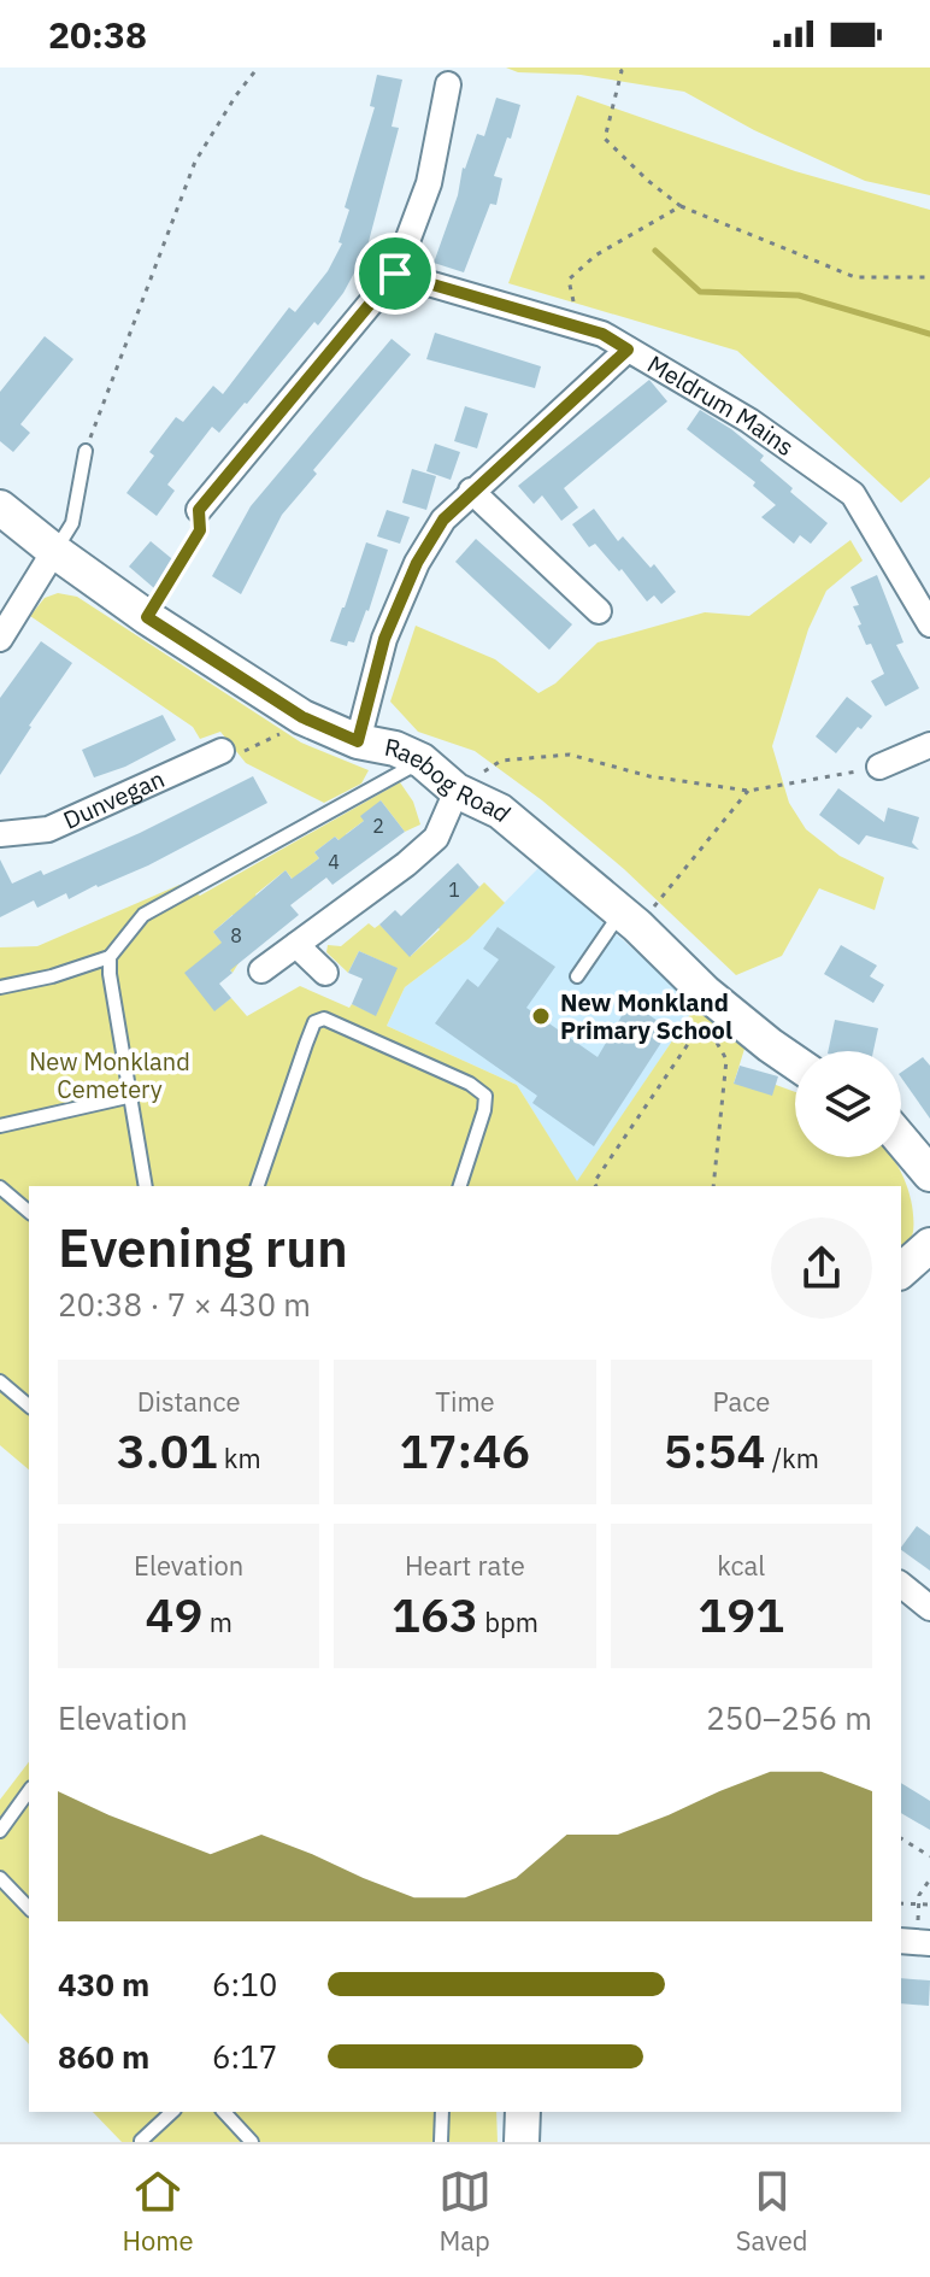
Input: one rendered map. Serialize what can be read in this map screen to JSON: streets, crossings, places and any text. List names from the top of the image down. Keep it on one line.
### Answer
{"streets":{"main road":["Raebog Road"],"street":["Meldrum Mains","Dunvegan"]},"parks":["New Monkland Cemetery"],"places":["New Monkland Primary School"],"house_numbers":["2","4","1","8"],"page":{"status":"20:38","heading":["Evening run","20:38 · 7 × 430 m"],"stats":[["Distance","3.01 km"],["Time","17:46"],["Pace","5:54 /km"],["Elevation","49 m"],["Heart rate","163 bpm"],["kcal","191"]],"chart":["Elevation","250–256 m"],"list":[{"name":"430 m","note":"6:10"},{"name":"860 m","note":"6:17"}],"tabs":["Home","Map","Saved"]}}
